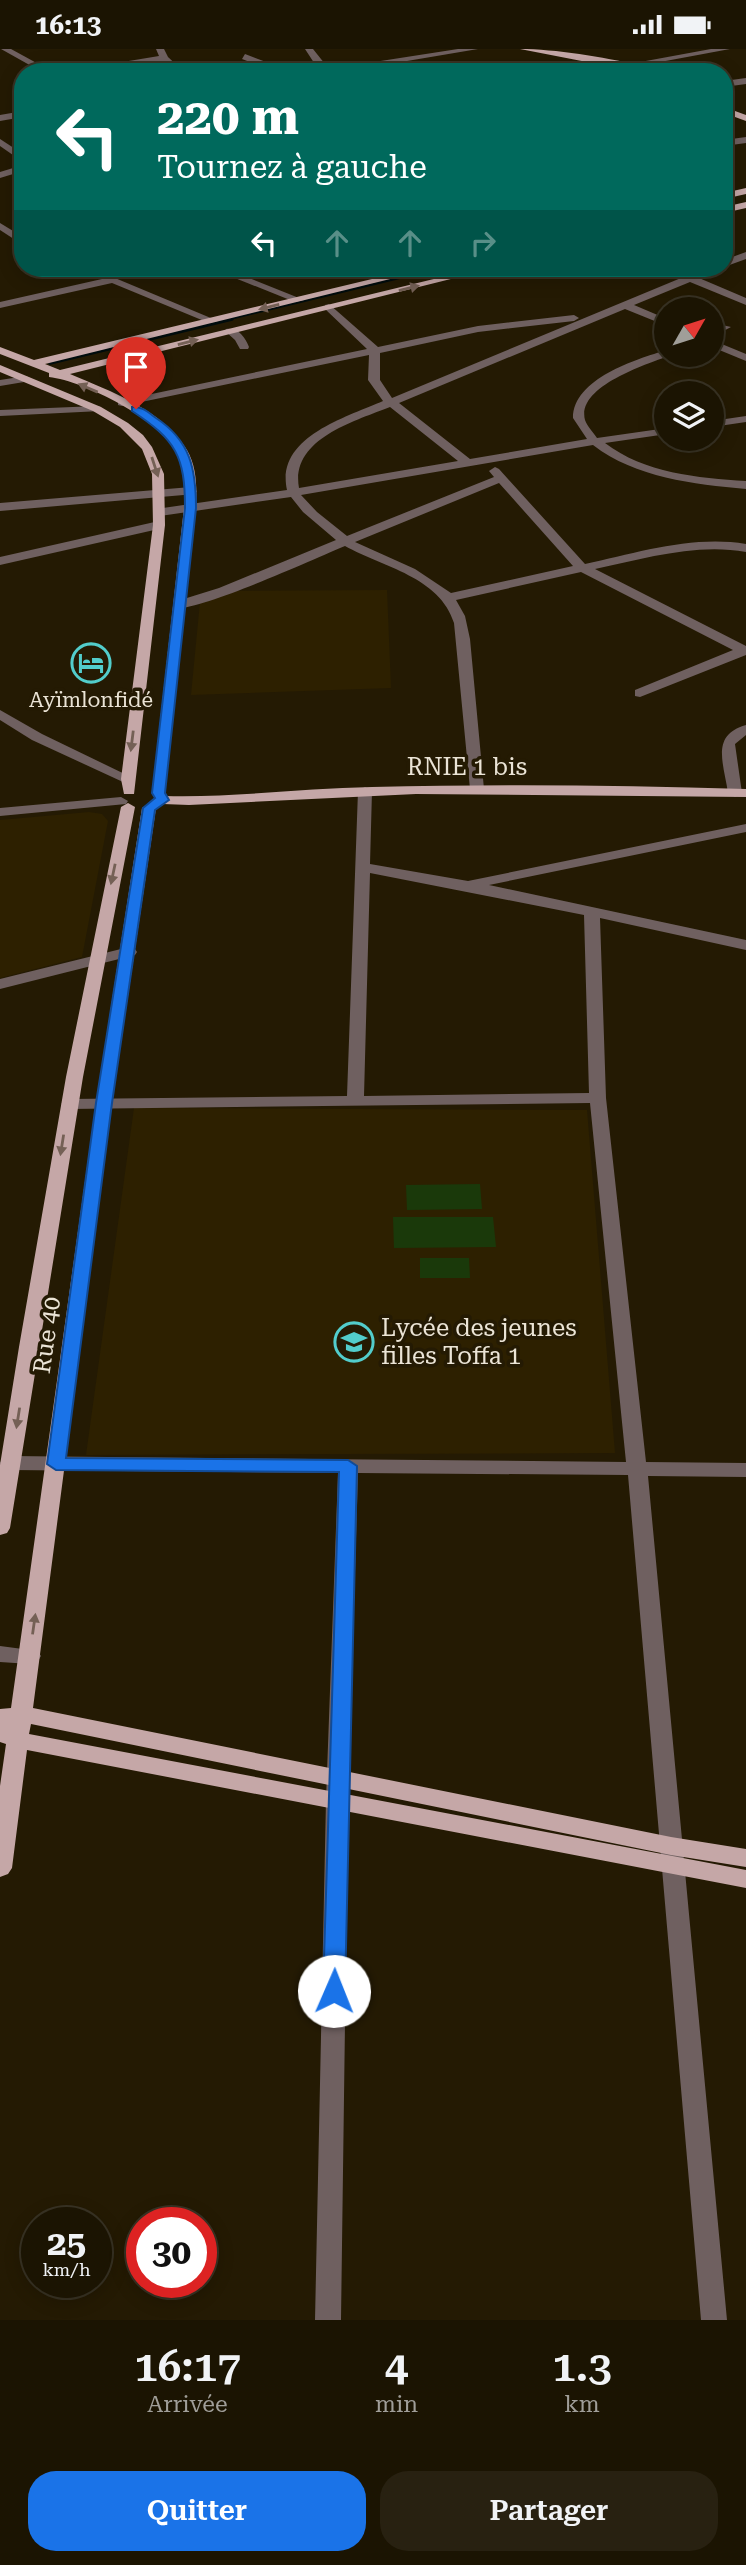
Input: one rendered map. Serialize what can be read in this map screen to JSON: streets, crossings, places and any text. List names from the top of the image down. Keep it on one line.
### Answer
{"streets":{"main road":["RNIE 1 bis","Rue 40"]},"crossings":[["RNIE 1 bis","Rue 40"]],"places":{"hotel":["Ayïmlonfidé"],"school or university":["Lycée des jeunes filles Toffa 1"]},"north":"top right","page":{"status":"16:13","turn":["220 m","Tournez à gauche"],"speed":"25 km/h","limit":"30","eta":["16:17","Arrivée","4","min","1.3","km"],"buttons":["Quitter","Partager"]}}
